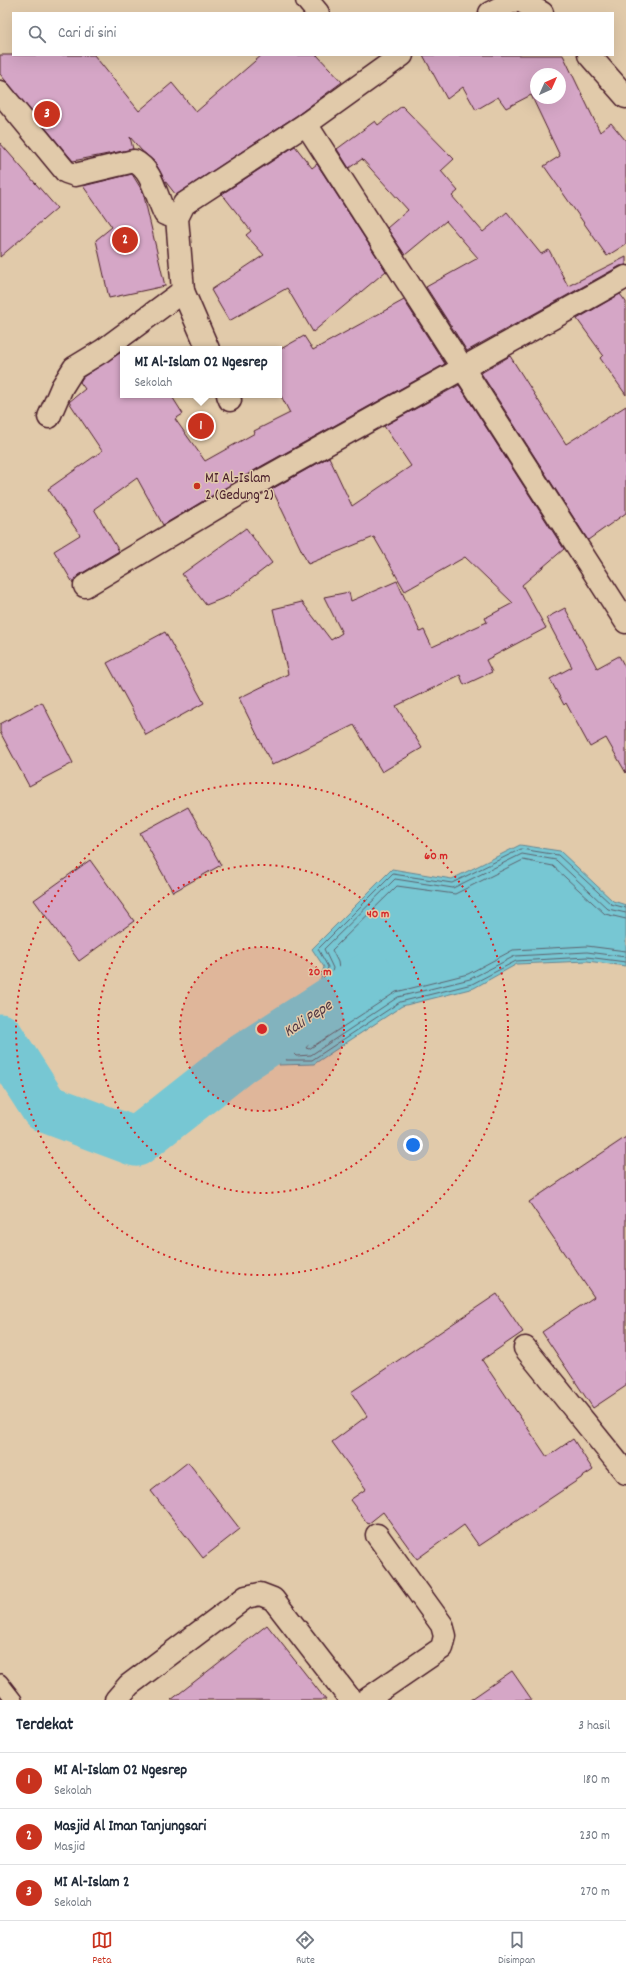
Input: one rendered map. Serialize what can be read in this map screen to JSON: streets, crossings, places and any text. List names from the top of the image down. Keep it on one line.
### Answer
{"water":["Kali Pepe"],"places":["MI Al-Islam 2 (Gedung 2)"],"north":"top right","page":{"search":"Cari di sini","pins":["3","2","1"],"popup":["MI Al-Islam 02 Ngesrep","Sekolah"],"heading":["Terdekat","3 hasil"],"list":[{"mark":"1","name":"MI Al-Islam 02 Ngesrep","note":"Sekolah","value":"180 m"},{"mark":"2","name":"Masjid Al Iman Tanjungsari","note":"Masjid","value":"230 m"},{"mark":"3","name":"MI Al-Islam 2","note":"Sekolah","value":"270 m"}],"nav":["Peta","Rute","Disimpan"]},"rings":["60 m","40 m","20 m"]}
